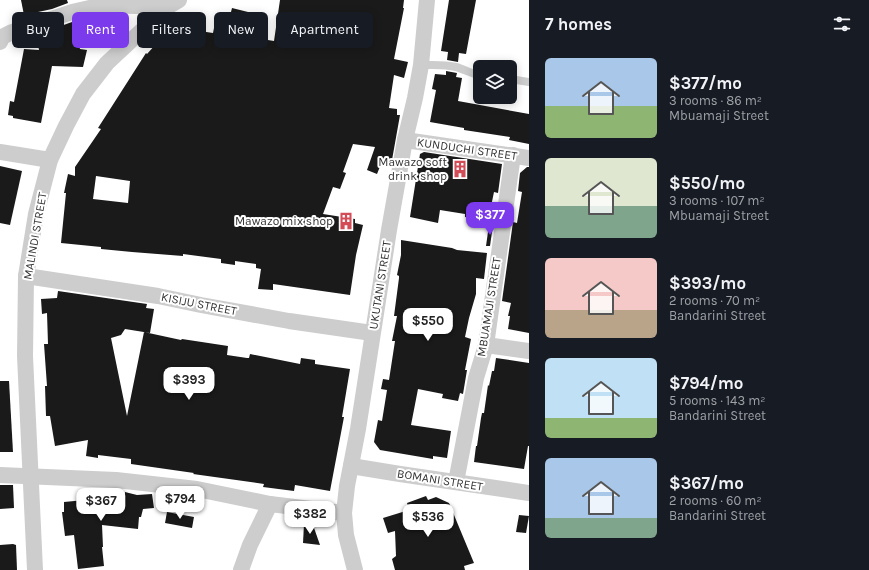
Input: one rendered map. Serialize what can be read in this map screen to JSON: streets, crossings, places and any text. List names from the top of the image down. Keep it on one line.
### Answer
{"streets":{"street":["KUNDUCHI STREET","MALINDI STREET","UKUTANI STREET","KISIJU STREET","MBUAMAJI STREET","BOMANI STREET"]},"crossings":[["KUNDUCHI STREET","UKUTANI STREET"],["KUNDUCHI STREET","MBUAMAJI STREET"],["MALINDI STREET","KISIJU STREET"],["UKUTANI STREET","KISIJU STREET"],["UKUTANI STREET","BOMANI STREET"],["MBUAMAJI STREET","BOMANI STREET"]],"places":{"building":["Mawazo soft drink shop","Mawazo mix shop"]},"page":{"heading":"7 homes","chip":["Buy","Rent","Filters","New","Apartment"],"list":[{"name":"$377/mo","note":"3 rooms · 86 m² · Mbuamaji Street"},{"name":"$550/mo","note":"3 rooms · 107 m² · Mbuamaji Street"},{"name":"$393/mo","note":"2 rooms · 70 m² · Bandarini Street"},{"name":"$794/mo","note":"5 rooms · 143 m² · Bandarini Street"},{"name":"$367/mo","note":"2 rooms · 60 m² · Bandarini Street"}],"price":["$377","$550","$393","$794","$367","$382","$536"]}}
